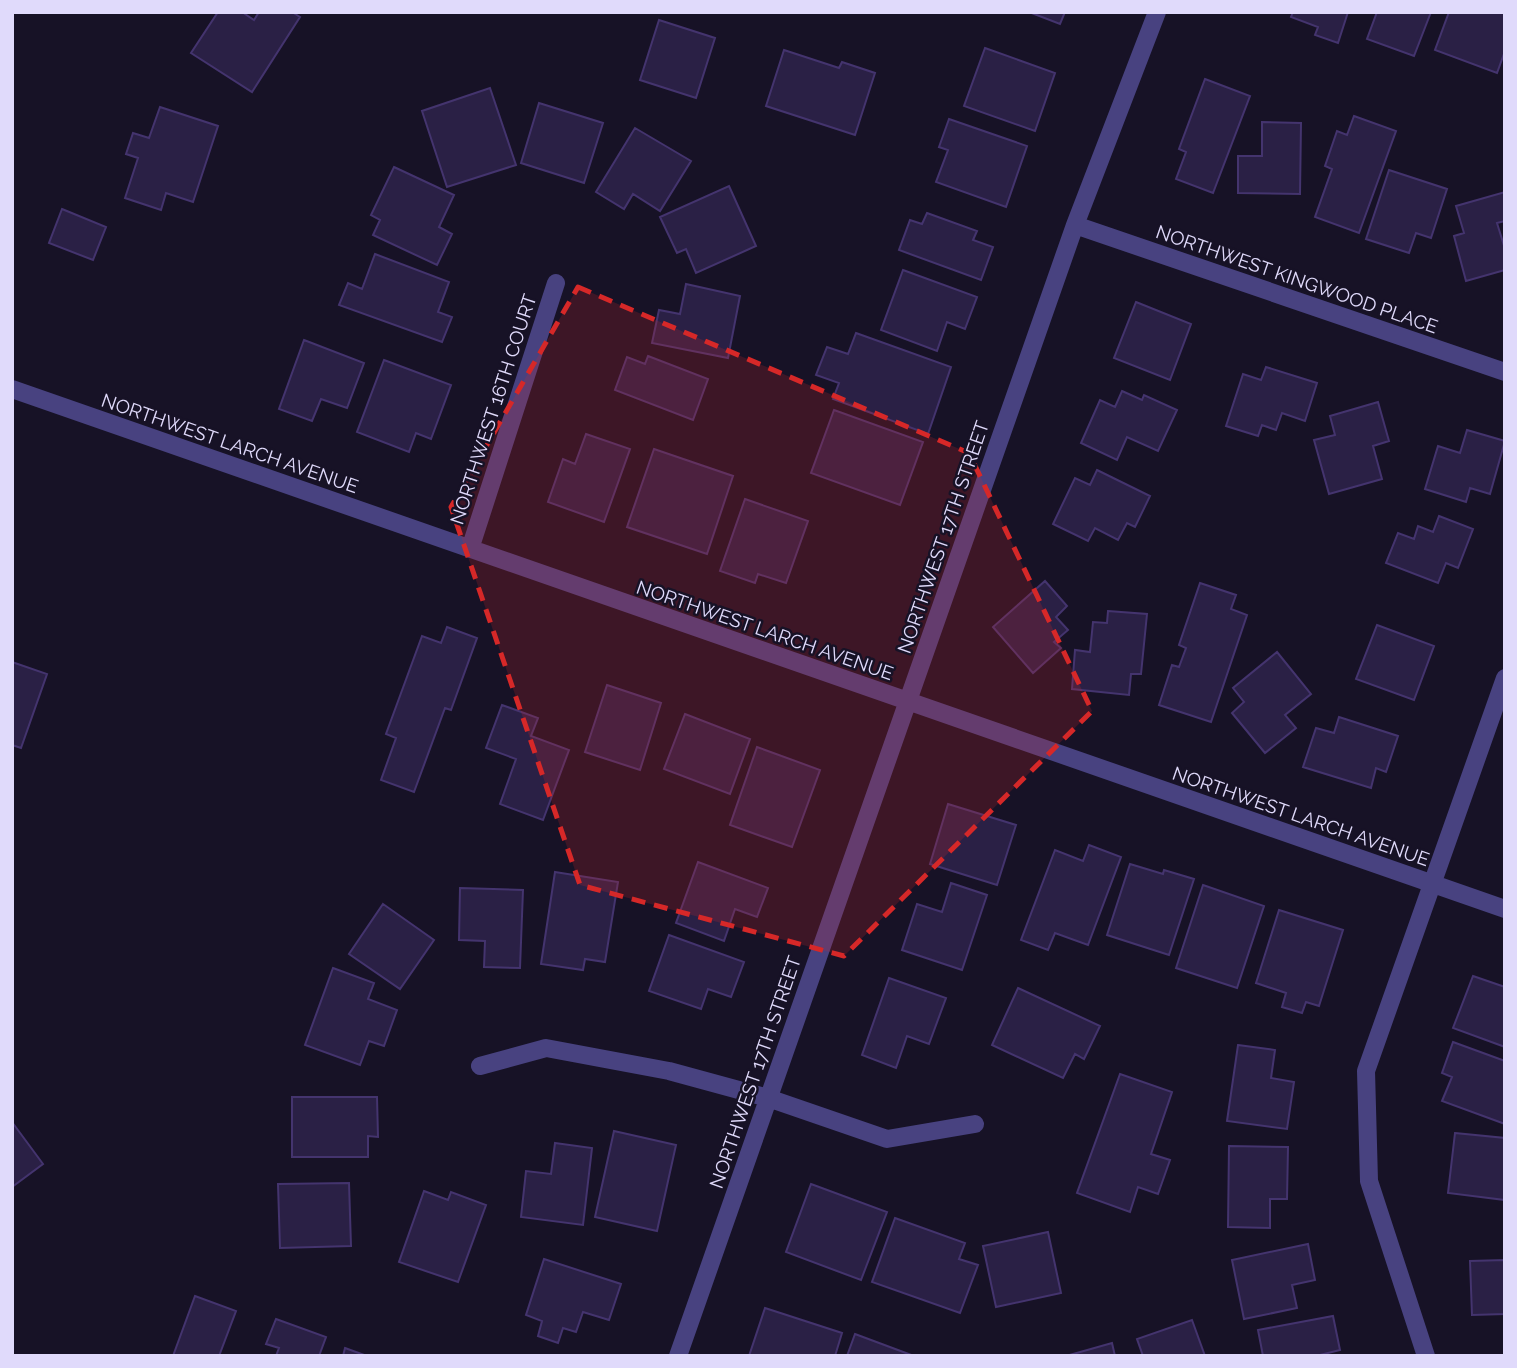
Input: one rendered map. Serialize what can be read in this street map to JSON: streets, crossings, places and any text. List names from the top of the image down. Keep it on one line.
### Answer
{"streets":{"street":["NORTHWEST KINGWOOD PLACE","NORTHWEST 16TH COURT","NORTHWEST LARCH AVENUE","NORTHWEST 17TH STREET"]},"crossings":[["NORTHWEST KINGWOOD PLACE","NORTHWEST 17TH STREET"],["NORTHWEST 16TH COURT","NORTHWEST LARCH AVENUE"],["NORTHWEST LARCH AVENUE","NORTHWEST 17TH STREET"]]}
